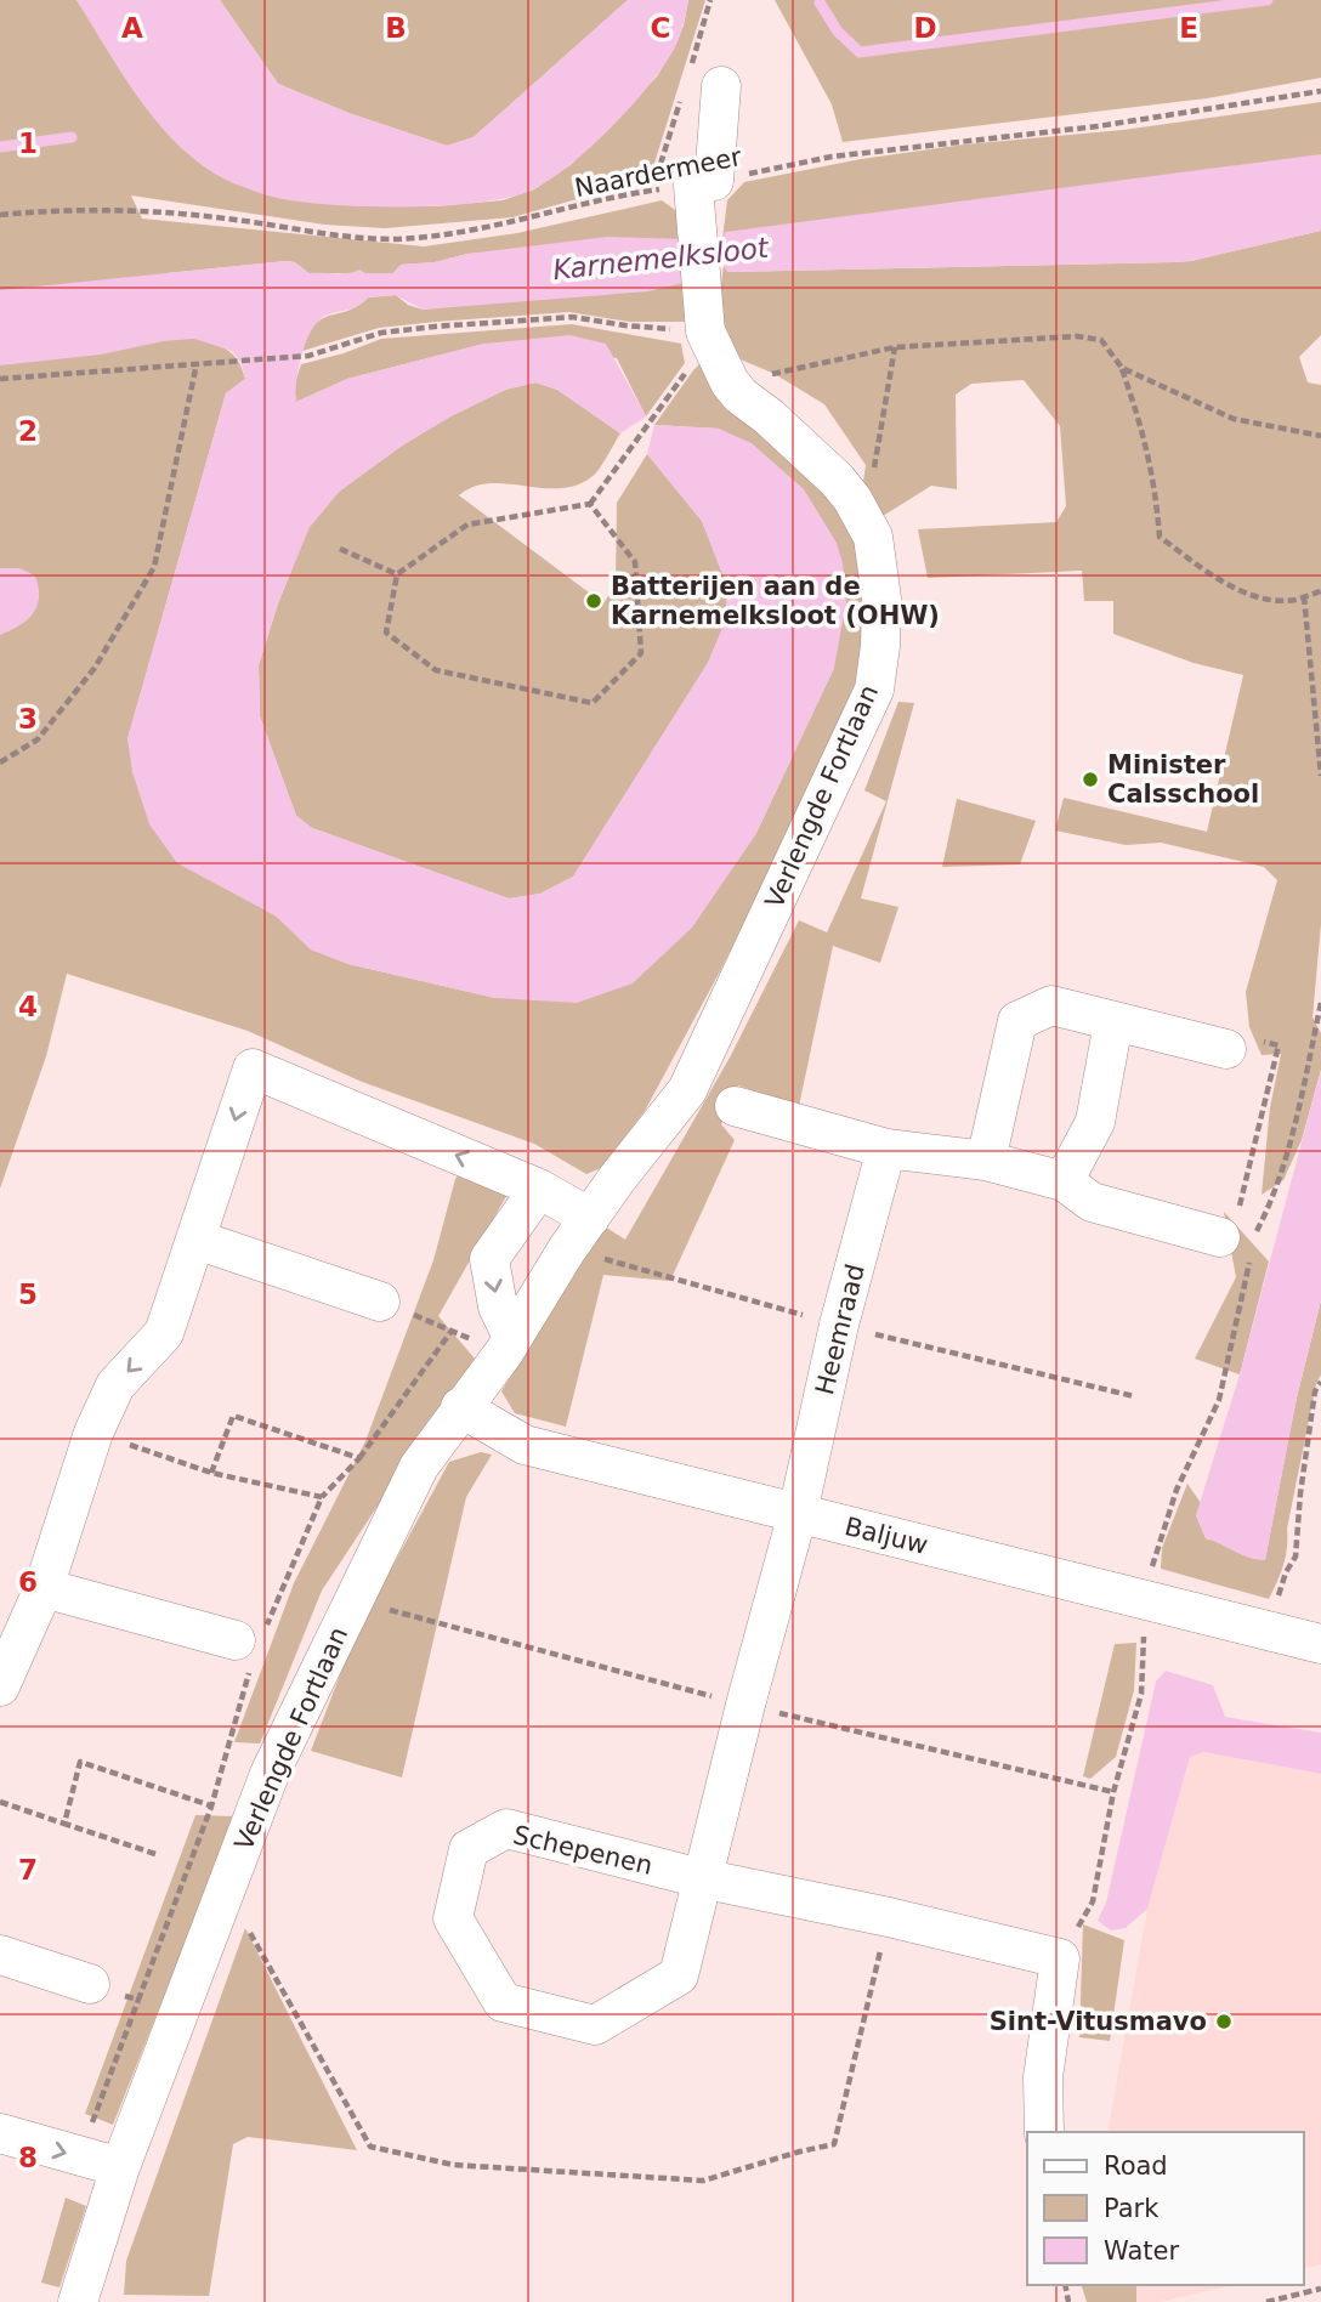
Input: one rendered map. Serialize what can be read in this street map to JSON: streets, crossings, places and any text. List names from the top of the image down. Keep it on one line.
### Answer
{"streets":{"street":["Verlengde Fortlaan","Heemraad","Baljuw","Schepenen"],"path":["Naardermeer"]},"crossings":[["Naardermeer","Verlengde Fortlaan"],["Verlengde Fortlaan","Baljuw"],["Heemraad","Baljuw"],["Heemraad","Schepenen"],["Baljuw","Schepenen"]],"water":["Karnemelksloot"],"places":["Batterijen aan de Karnemelksloot (OHW)","Minister Calsschool","Sint-Vitusmavo"],"legend":["Road","Park","Water"],"grid":{"columns":["A","B","C","D","E"],"rows":["1","2","3","4","5","6","7","8"]}}
